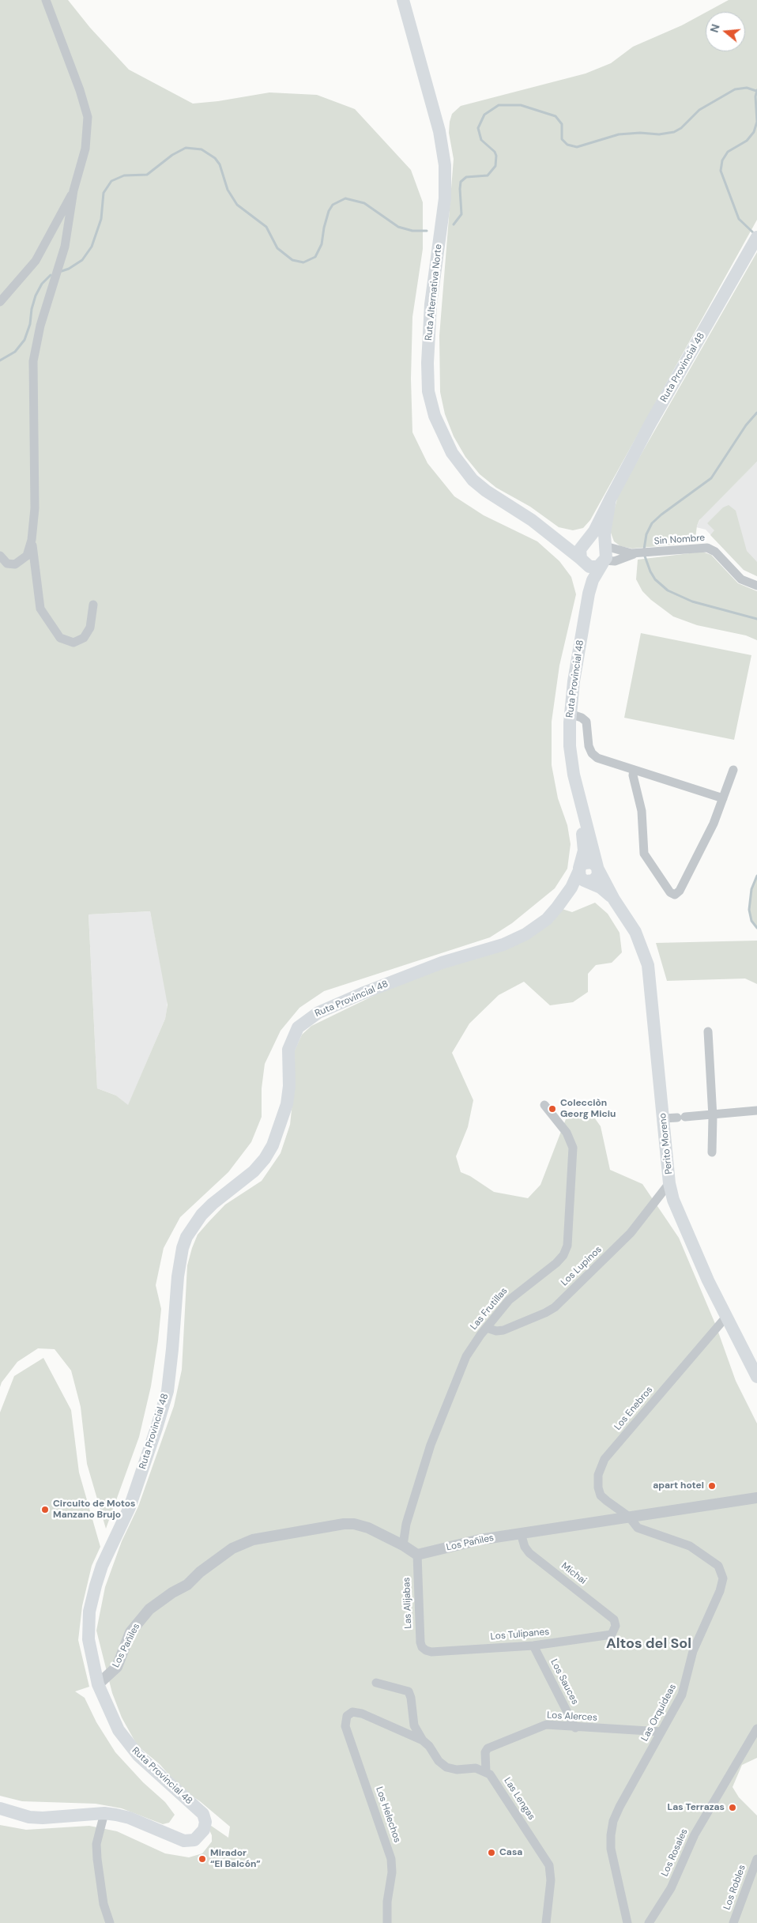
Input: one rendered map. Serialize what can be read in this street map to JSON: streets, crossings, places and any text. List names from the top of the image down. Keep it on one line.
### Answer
{"streets":{"main road":["Ruta Alternativa Norte","Ruta Provincial 48","Perito Moreno"],"street":["Sin Nombre","Los Lupinos","Las Frutillas","Los Enebros","Los Pañiles","Michai","Las Alijabas","Los Tulipanes","Los Sauces","Las Orquideas","Los Alerces","Las Lengas","Los Helechos","Los Rosales","Los Robles"]},"crossings":[["Ruta Alternativa Norte","Ruta Provincial 48"],["Ruta Alternativa Norte","Sin Nombre"],["Ruta Provincial 48","Sin Nombre"],["Ruta Provincial 48","Perito Moreno"],["Ruta Provincial 48","Los Pañiles"],["Perito Moreno","Los Lupinos"],["Perito Moreno","Los Enebros"],["Los Lupinos","Las Frutillas"],["Las Frutillas","Los Pañiles"],["Los Enebros","Los Pañiles"],["Los Enebros","Las Orquideas"],["Los Pañiles","Michai"],["Los Pañiles","Las Alijabas"],["Los Pañiles","Las Orquideas"],["Michai","Los Tulipanes"],["Las Alijabas","Los Tulipanes"],["Los Tulipanes","Los Sauces"],["Los Sauces","Los Alerces"],["Las Orquideas","Los Alerces"],["Los Alerces","Las Lengas"]],"districts":["Altos del Sol"],"places":["Colecciòn Georg Miciu","apart hotel","Circuito de Motos Manzano Brujo","Las Terrazas","Casa","Mirador “El Balcón”"],"north":"left"}
